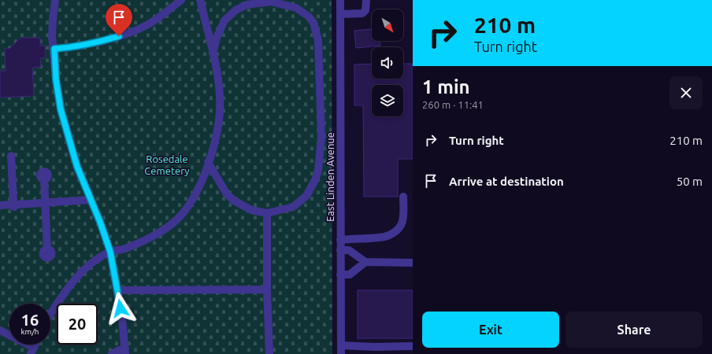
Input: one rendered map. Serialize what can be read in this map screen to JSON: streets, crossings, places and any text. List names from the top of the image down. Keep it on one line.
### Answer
{"streets":{"street":["East Linden Avenue"]},"parks":["Rosedale Cemetery"],"north":"bottom right","page":{"turn":["210 m","Turn right"],"heading":["1 min","260 m · 11:41"],"list":[{"name":"Turn right","value":"210 m"},{"name":"Arrive at destination","value":"50 m"}],"speed":"16 km/h","limit":"20","buttons":["Exit","Share"]}}
